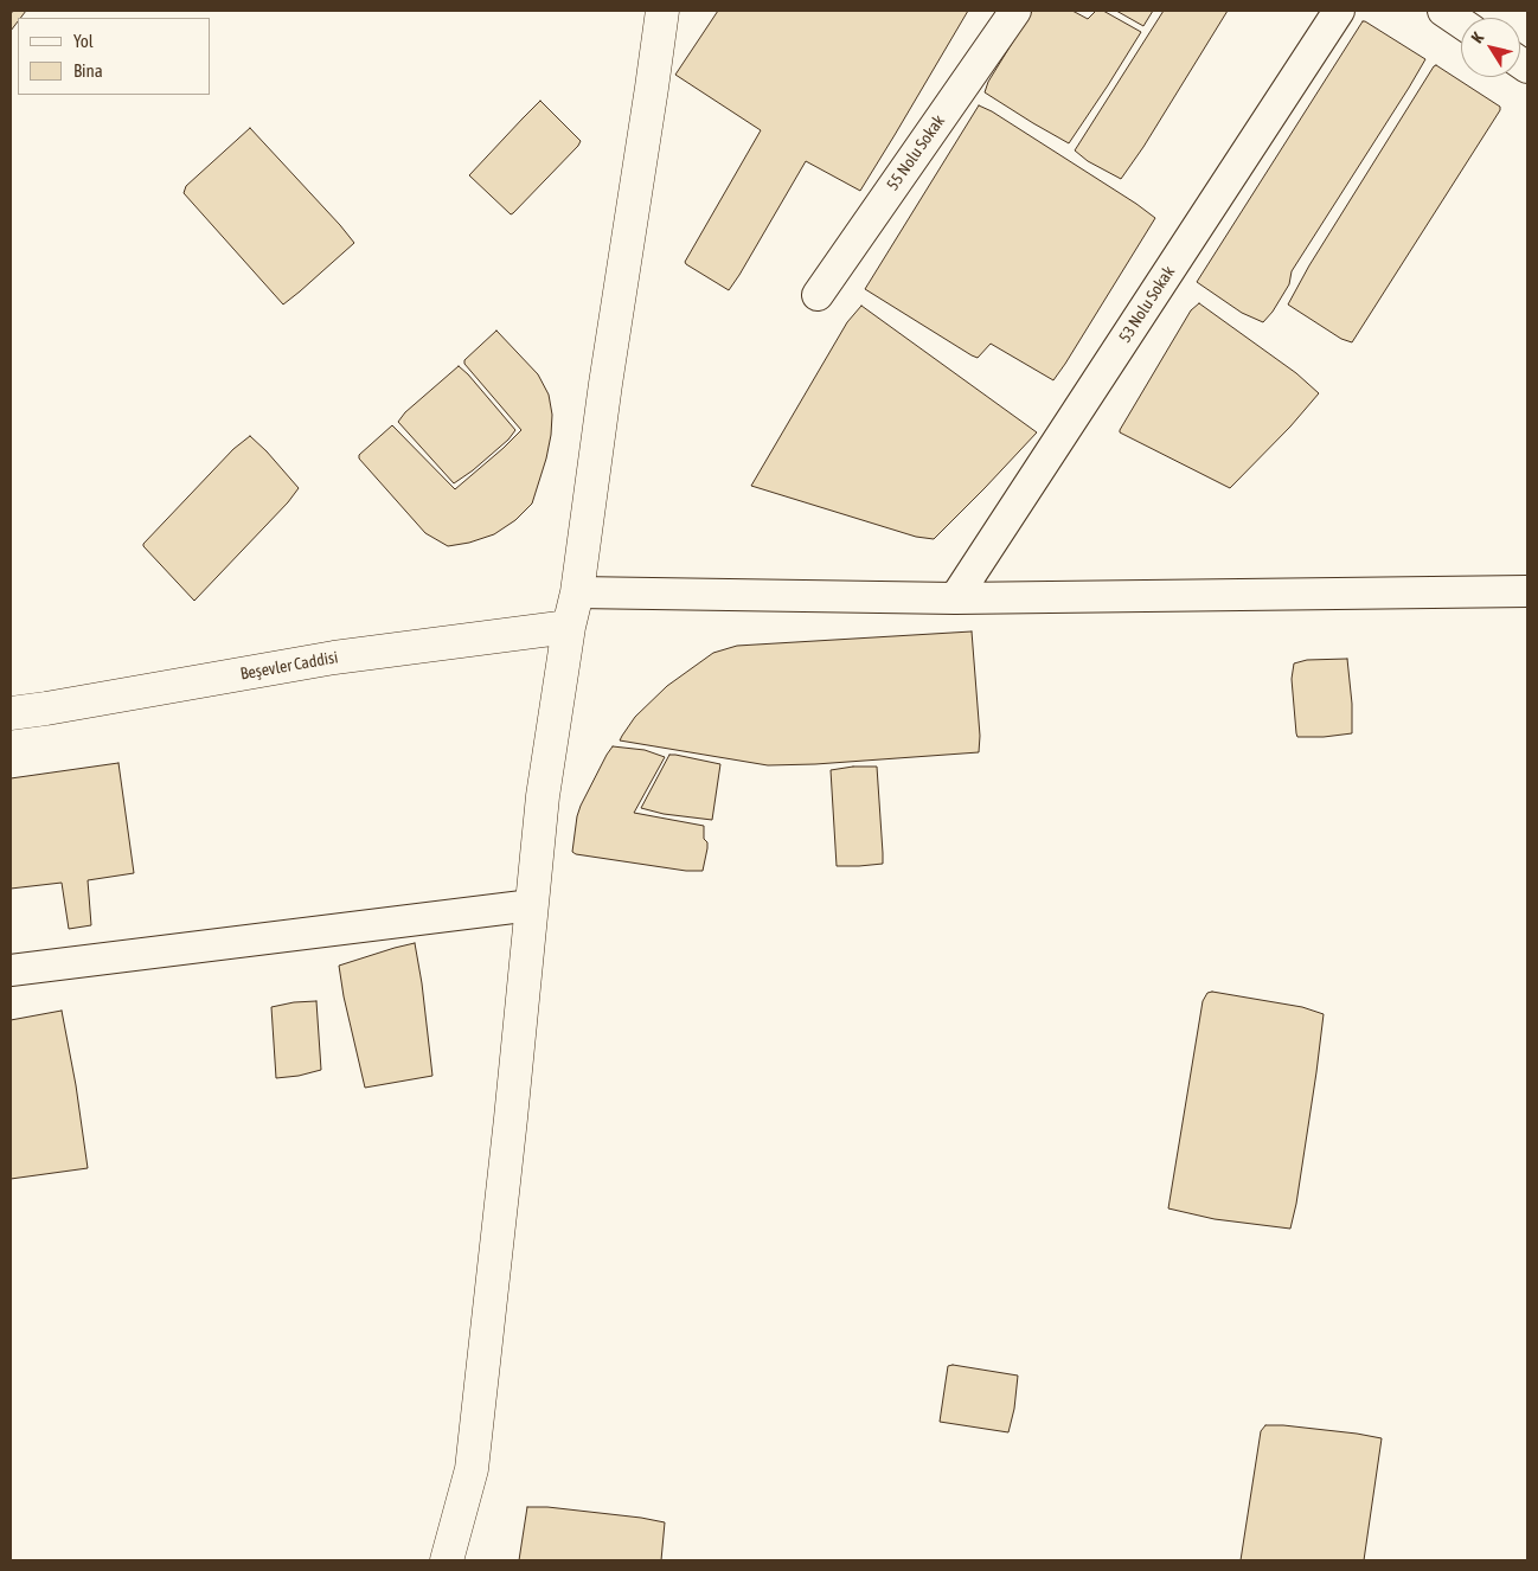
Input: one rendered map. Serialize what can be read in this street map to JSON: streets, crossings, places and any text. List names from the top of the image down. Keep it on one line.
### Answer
{"streets":{"street":["55 Nolu Sokak","53 Nolu Sokak","Beşevler Caddisi"]},"legend":["Yol","Bina"],"north":"top left"}
